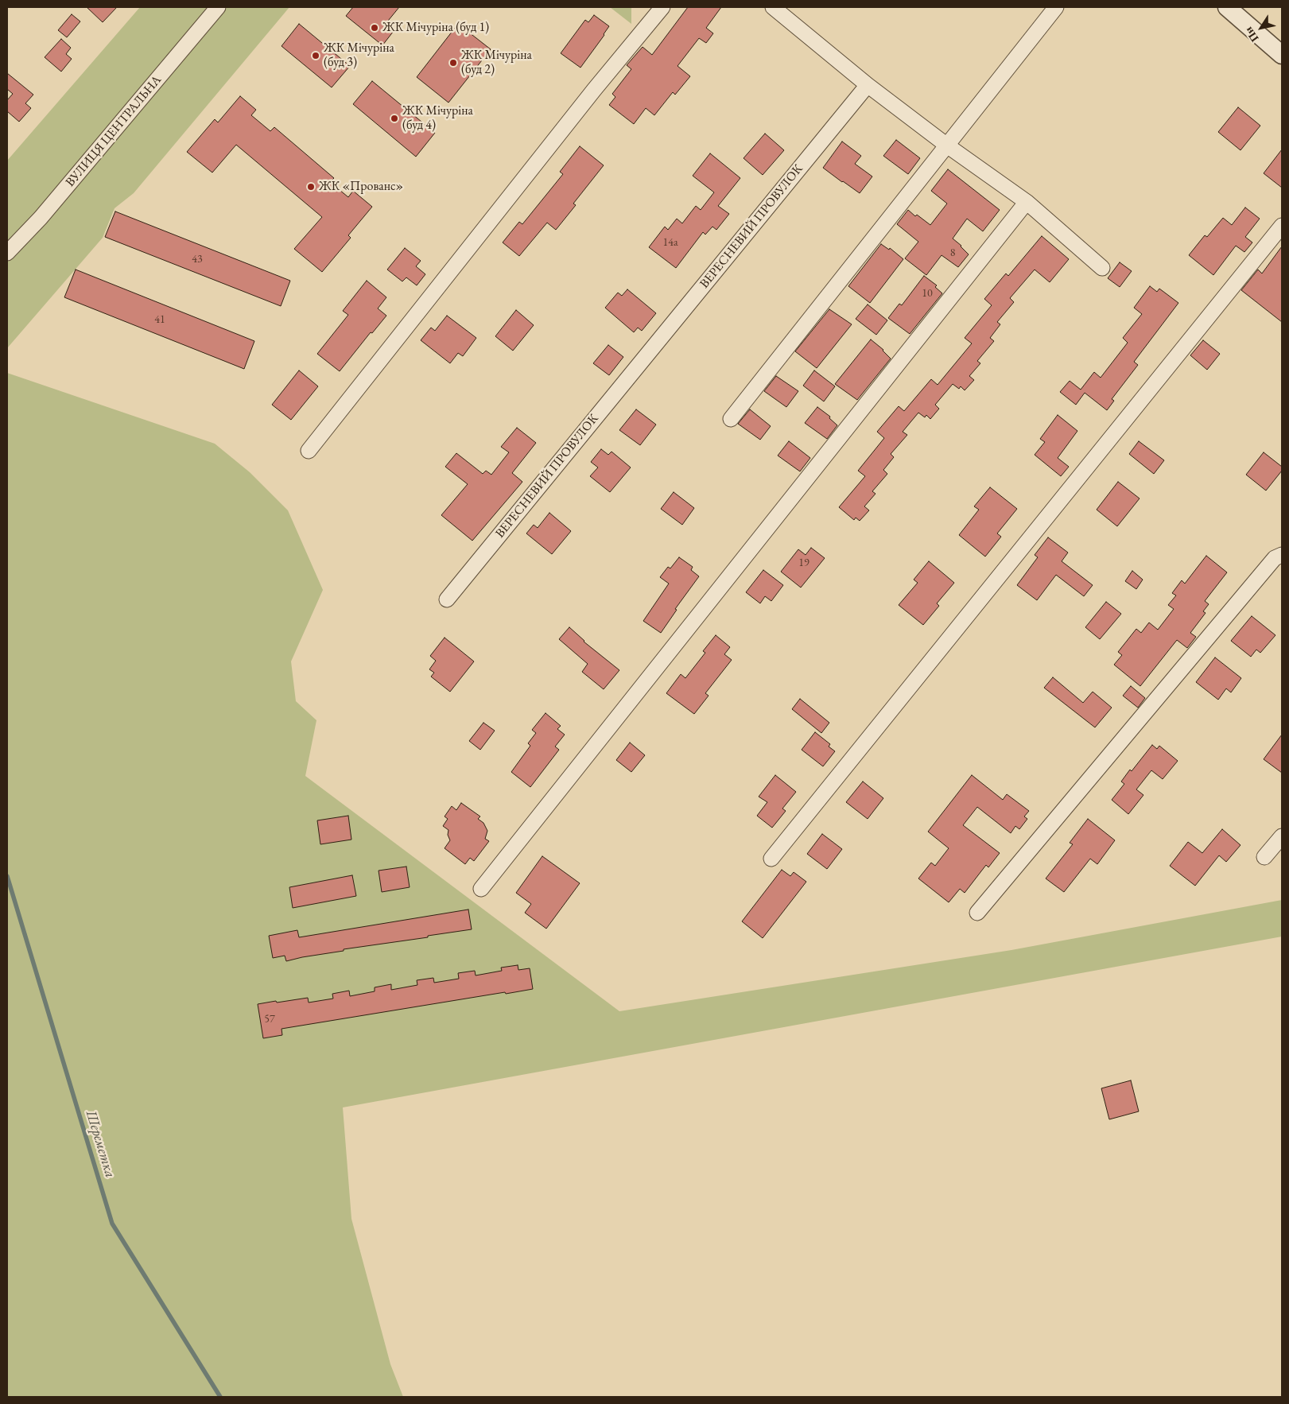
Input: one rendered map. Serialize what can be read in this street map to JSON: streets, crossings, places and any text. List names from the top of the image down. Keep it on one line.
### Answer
{"streets":{"street":["ВУЛИЦЯ ЦЕНТРАЛЬНА","ВЕРЕСНЕВИЙ ПРОВУЛОК"]},"water":["Шереметка"],"places":["ЖК Мічуріна (буд 1)","ЖК Мічуріна (буд 3)","ЖК Мічуріна (буд 2)","ЖК Мічуріна (буд 4)","ЖК «Прованс»"],"house_numbers":["14а","8","43","10","41","19","57"],"north":"bottom left"}
